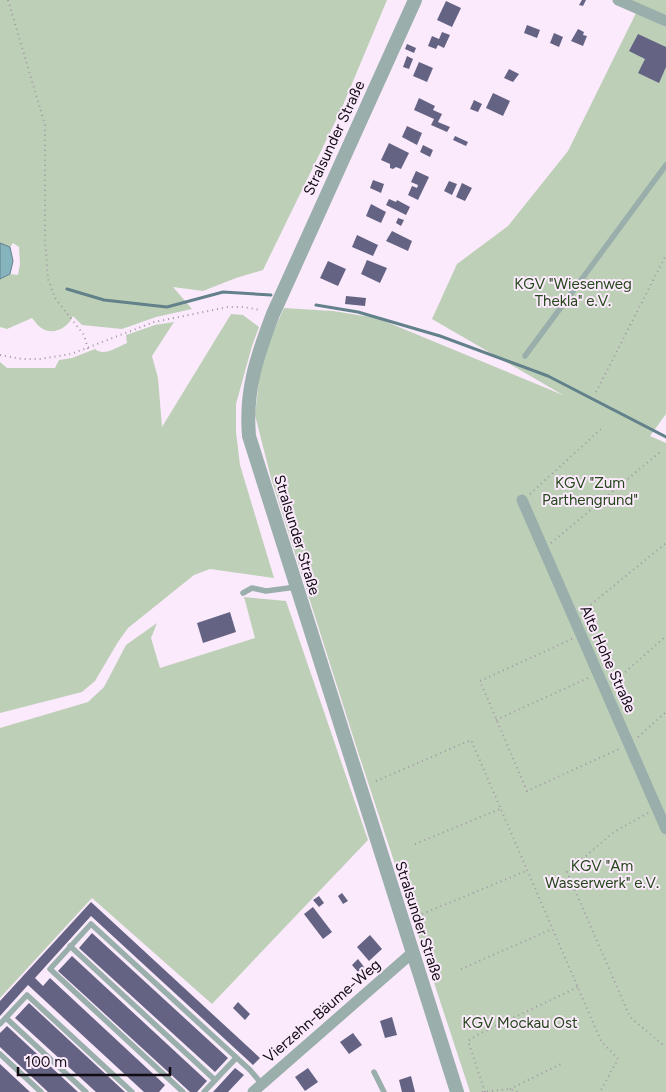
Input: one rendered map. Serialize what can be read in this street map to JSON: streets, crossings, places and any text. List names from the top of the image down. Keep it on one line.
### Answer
{"streets":{"street":["Stralsunder Straße","Alte Hohe Straße","Vierzehn-Bäume-Weg"]},"crossings":[["Stralsunder Straße","Vierzehn-Bäume-Weg"]],"parks":["KGV \"Wiesenweg Thekla\" e.V.","KGV \"Zum Parthengrund\"","KGV \"Am Wasserwerk\" e.V.","KGV Mockau Ost"],"scale_bar":"100 m"}
